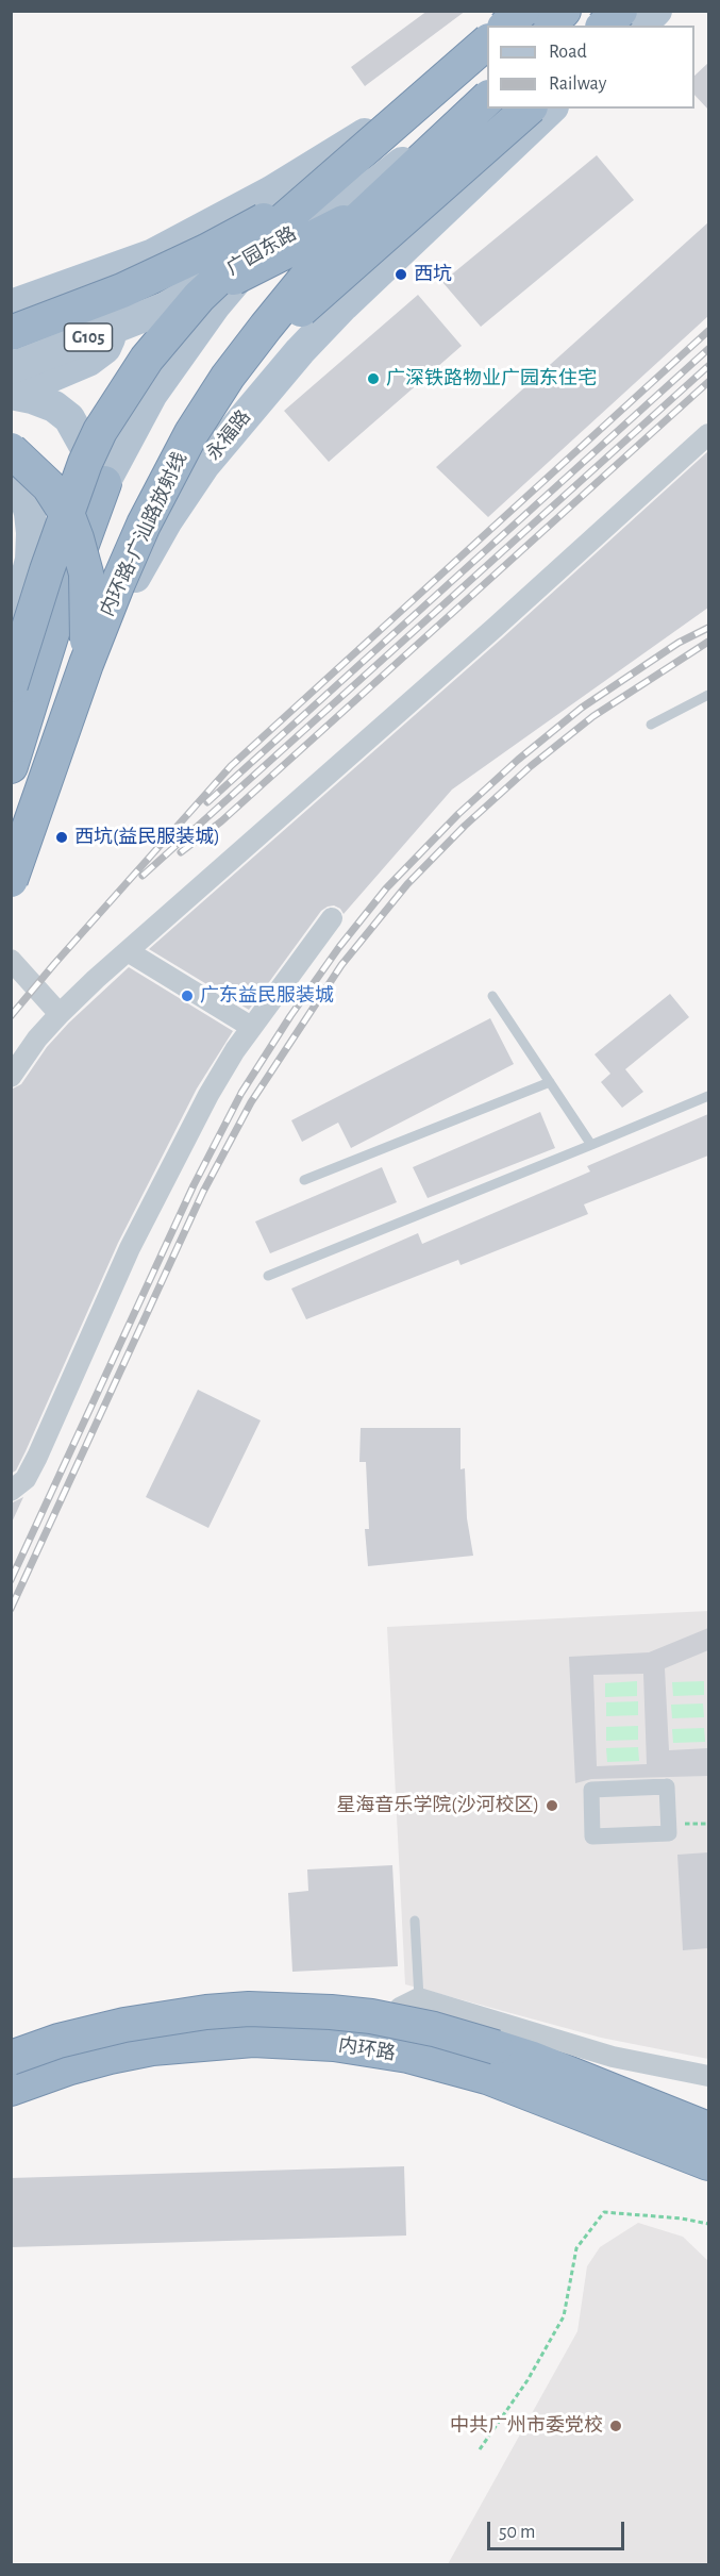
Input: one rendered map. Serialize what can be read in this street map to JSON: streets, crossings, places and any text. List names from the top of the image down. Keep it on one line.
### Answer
{"streets":{"highway":["内环路-广汕路放射线","内环路"],"main road":["广园东路","G105","永福路"]},"places":["西坑","广深铁路物业广园东住宅","西坑(益民服装城)","广东益民服装城","星海音乐学院(沙河校区)","中共广州市委党校"],"legend":["Road","Railway"],"scale_bar":"50 m"}
